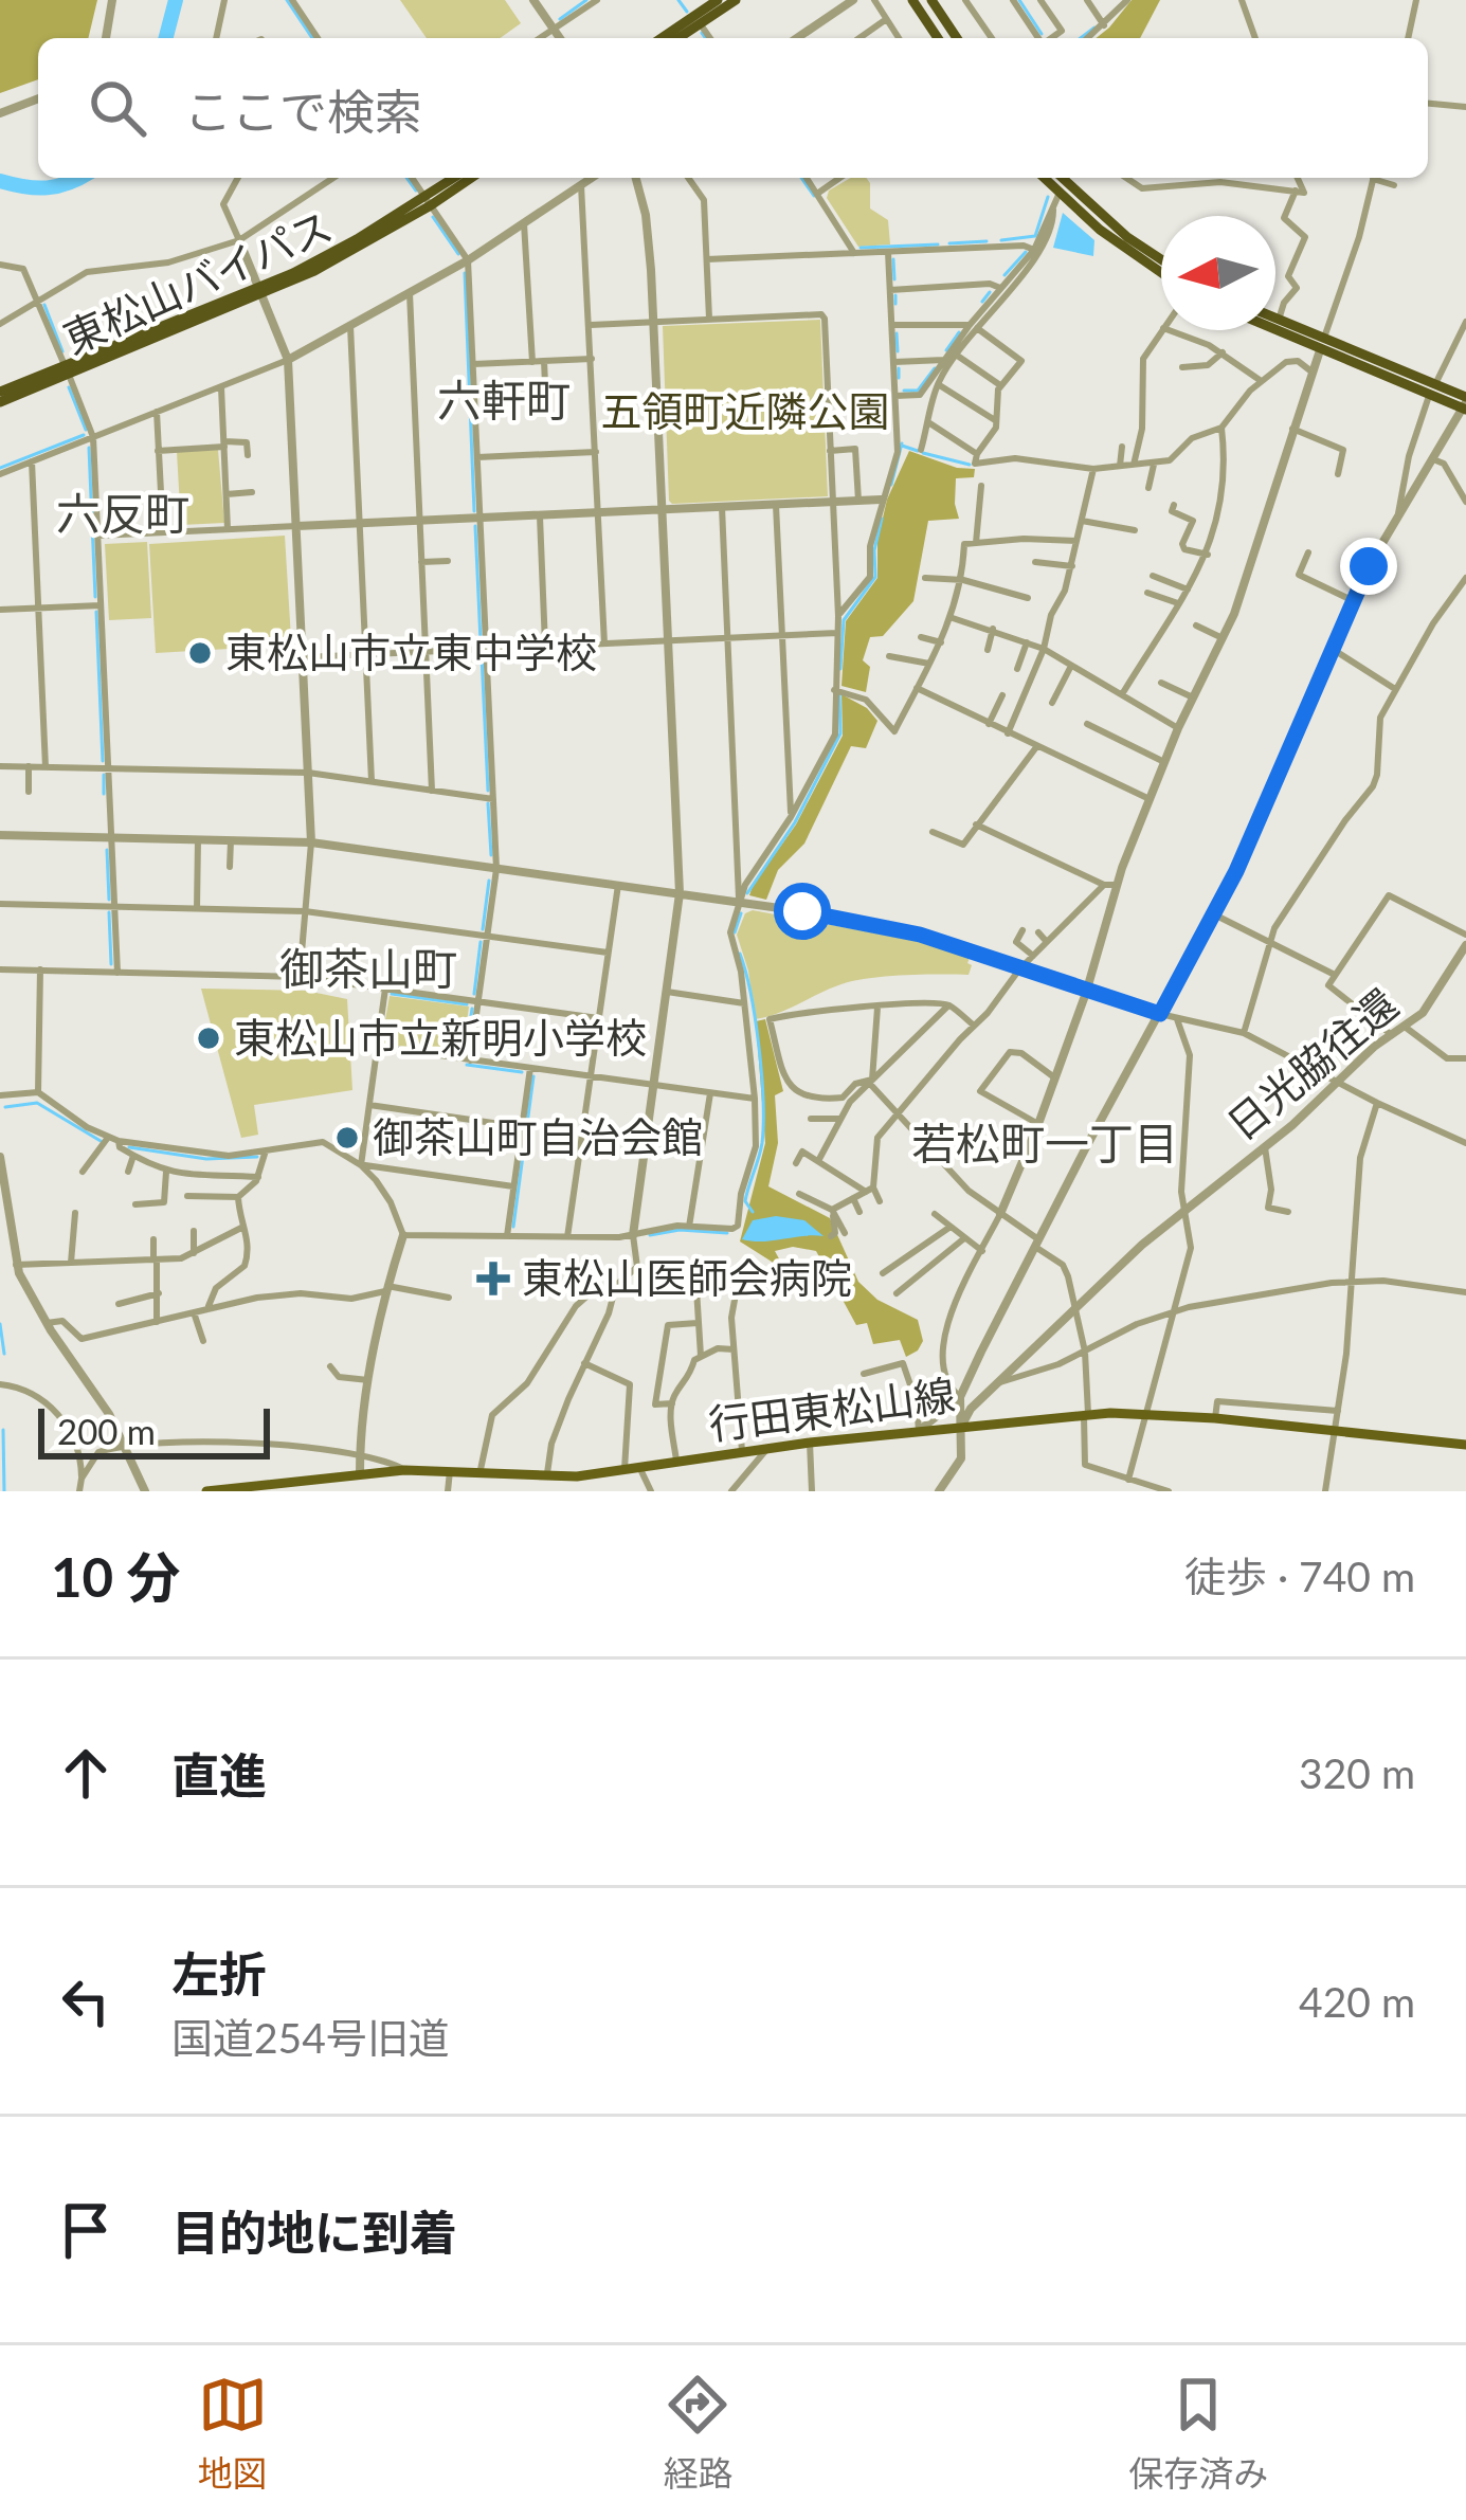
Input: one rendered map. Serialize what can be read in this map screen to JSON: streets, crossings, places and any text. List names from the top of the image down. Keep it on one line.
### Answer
{"streets":{"highway":["東松山バイパス"],"main road":["行田東松山線"],"street":["日光脇往還"]},"crossings":[["日光脇往還","行田東松山線"]],"districts":["六軒町","六反町","御茶山町","若松町一丁目"],"parks":["五領町近隣公園"],"places":{"other":["東松山市立東中学校","東松山市立新明小学校","御茶山町自治会館"],"health":["東松山医師会病院"]},"scale_bar":"200 m","north":"left","page":{"search":"ここで検索","scale":"200 m","heading":["10 分","徒歩 · 740 m"],"list":[["直進","320 m"],["左折","国道254号旧道","420 m"],"目的地に到着"],"nav":["地図","経路","保存済み"]}}
